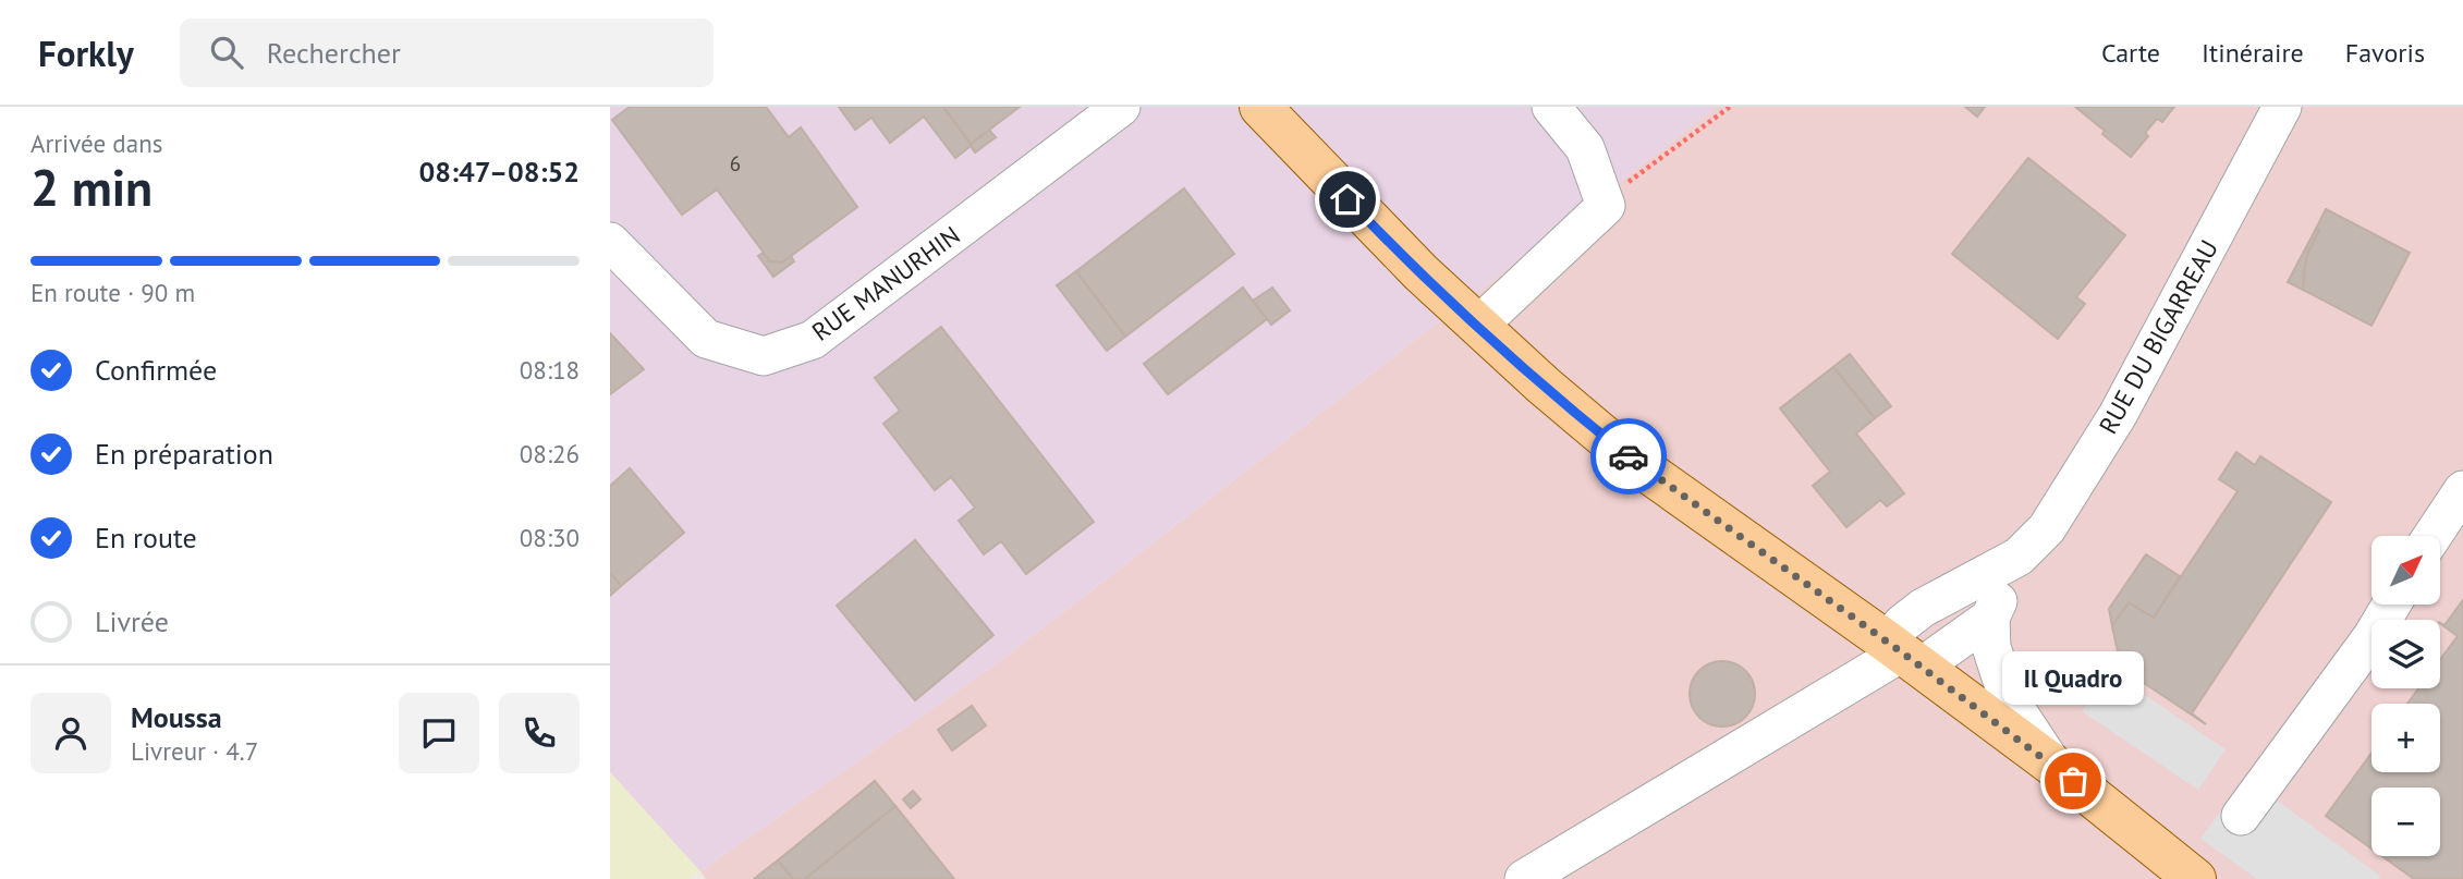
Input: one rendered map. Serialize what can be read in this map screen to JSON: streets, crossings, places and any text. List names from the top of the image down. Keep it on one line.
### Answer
{"streets":{"street":["RUE MANURHIN","RUE DU BIGARREAU"]},"places":["Il Quadro"],"house_numbers":["6"],"north":"top right","page":{"header":"Forkly","search":"Rechercher","nav":["Carte","Itinéraire","Favoris"],"heading":["2 min","Arrivée dans","08:47–08:52"],"panel":["Moussa","Livreur · 4.7"],"bar":"En route · 90 m","list":[["Confirmée","08:18"],["En préparation","08:26"],["En route","08:30"],"Livrée"],"map_buttons":["+","−"],"bubble":"Il Quadro"}}
